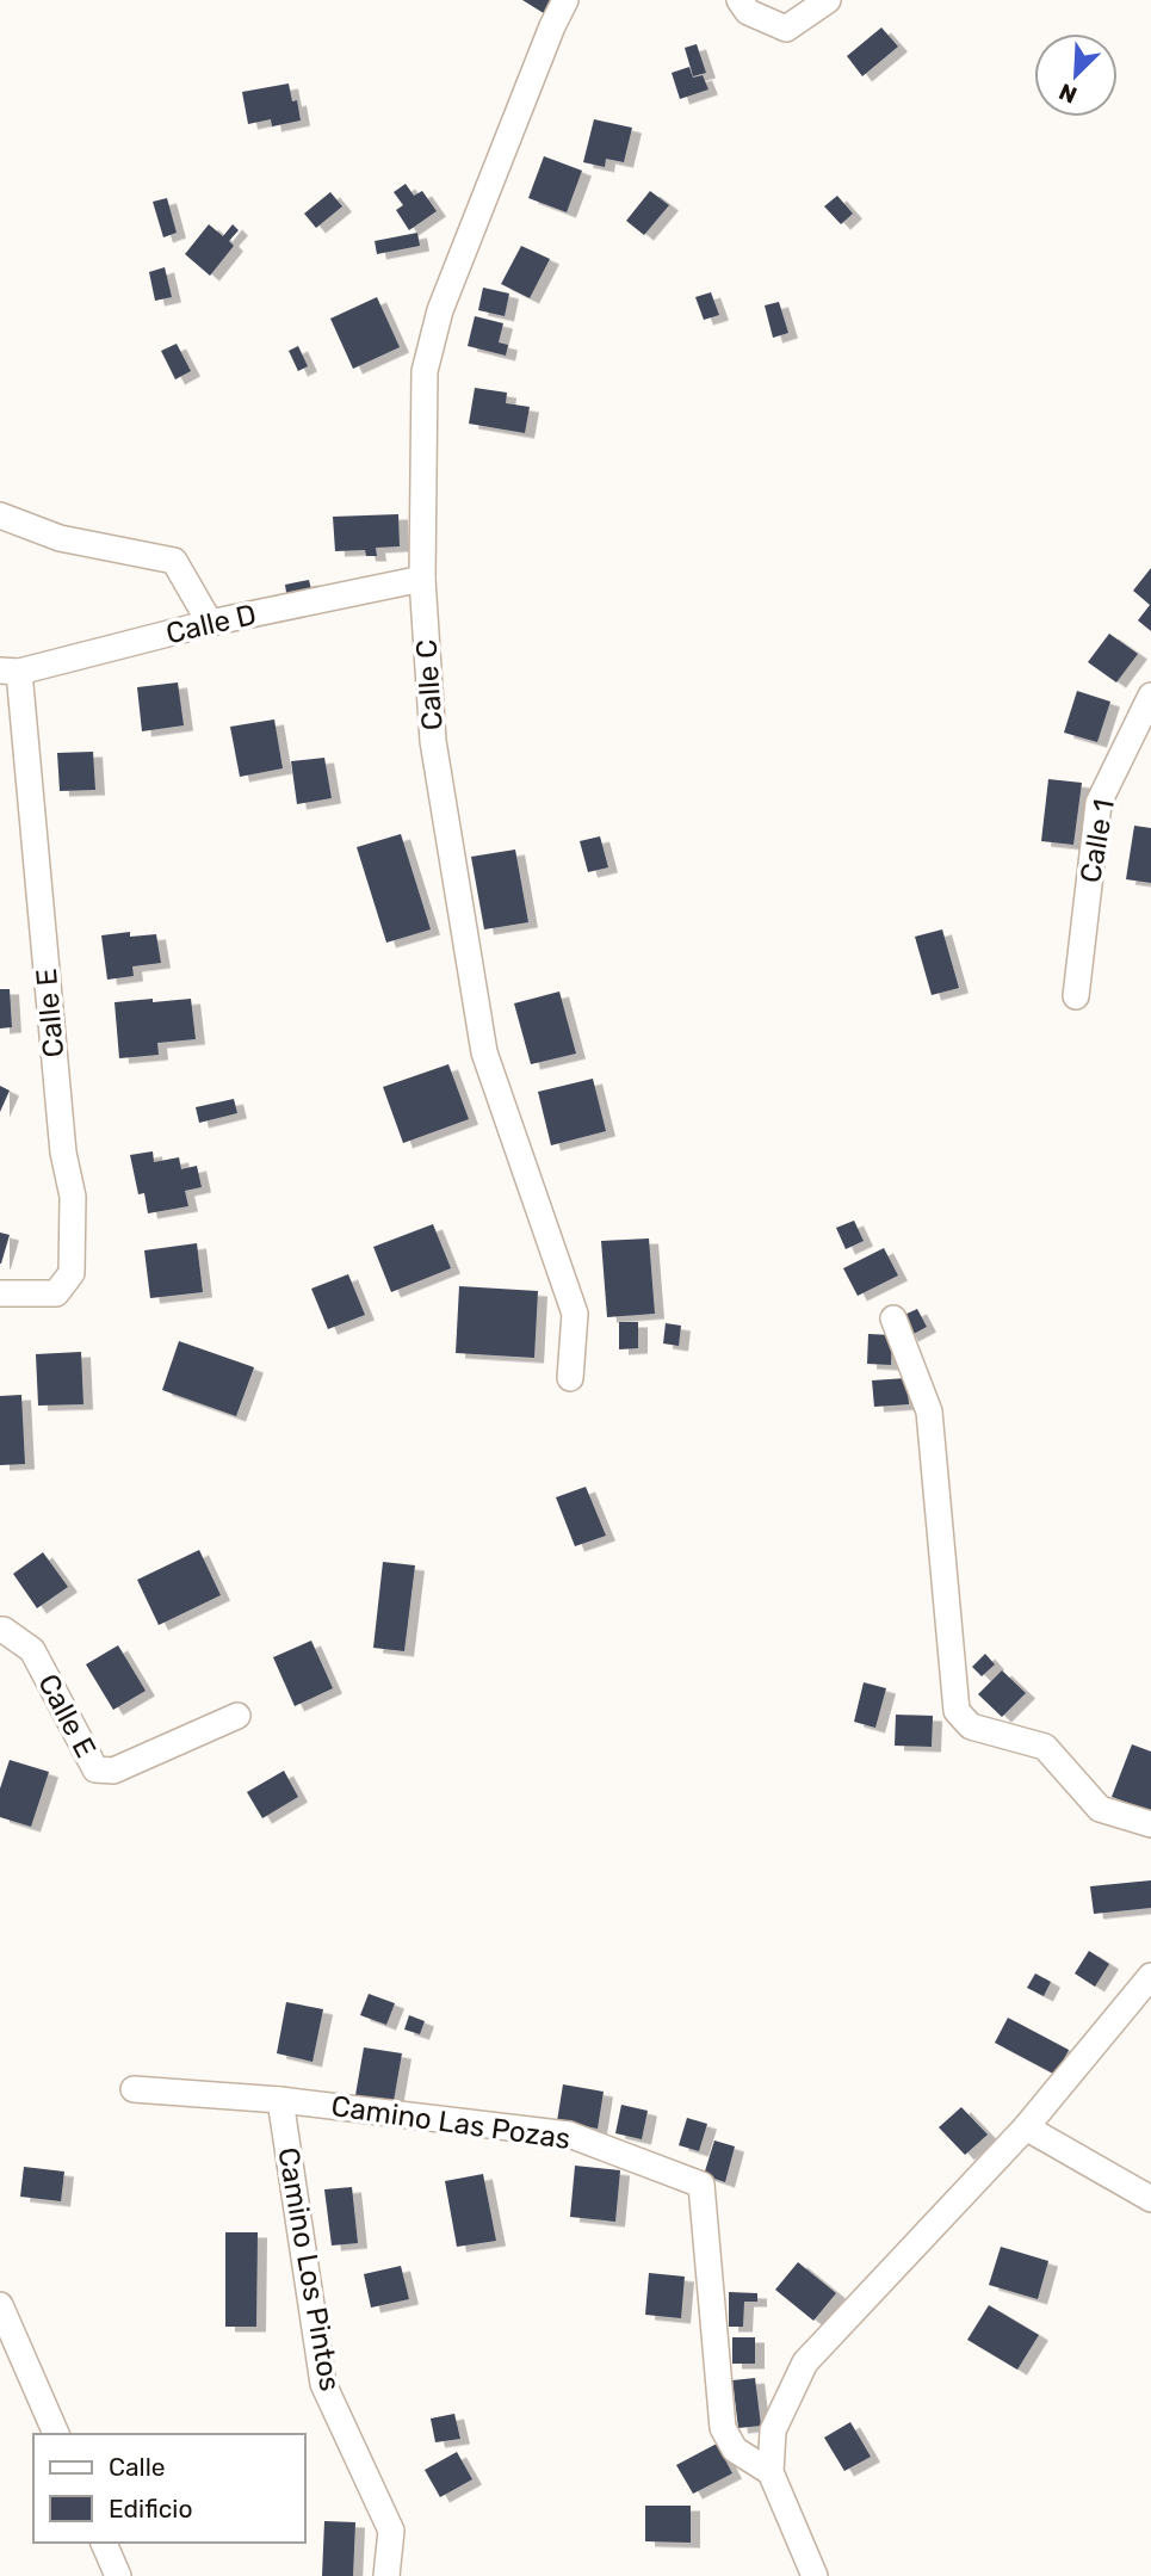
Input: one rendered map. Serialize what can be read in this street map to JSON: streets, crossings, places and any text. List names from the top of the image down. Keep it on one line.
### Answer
{"streets":{"street":["Calle D","Calle C","Calle 1","Calle E","Camino Las Pozas","Camino Los Pintos"]},"crossings":[["Calle D","Calle C"],["Calle D","Calle E"],["Camino Las Pozas","Camino Los Pintos"]],"legend":["Calle","Edificio"],"north":"bottom left"}
